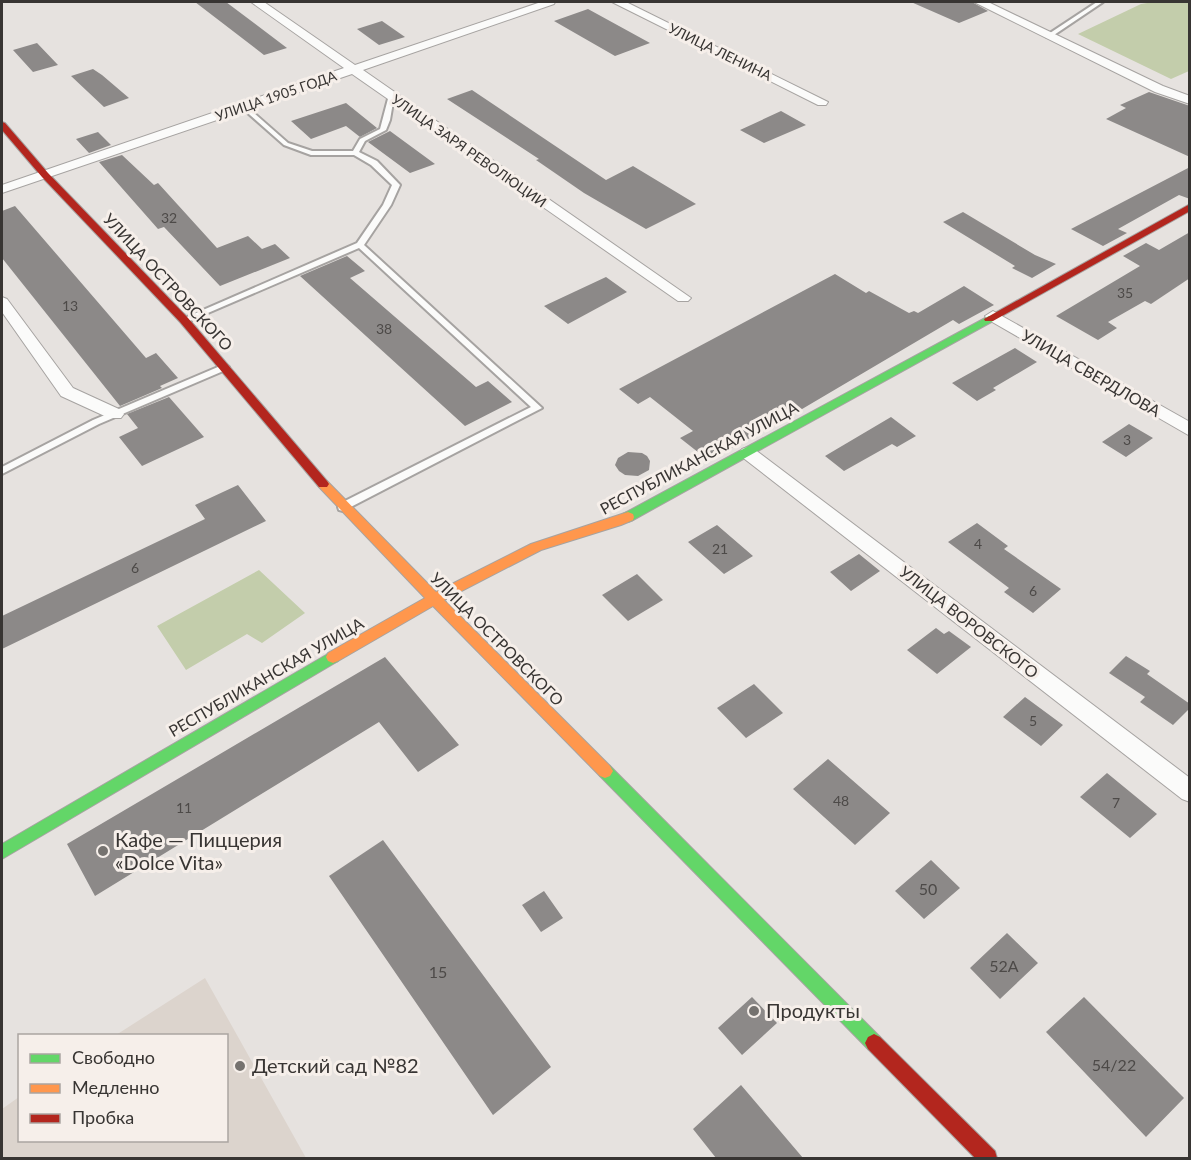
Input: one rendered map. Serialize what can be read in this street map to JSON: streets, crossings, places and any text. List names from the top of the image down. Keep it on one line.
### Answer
{"streets":{"street":["УЛИЦА ЛЕНИНА","УЛИЦА 1905 ГОДА","УЛИЦА ЗАРЯ РЕВОЛЮЦИИ","УЛИЦА ОСТРОВСКОГО","УЛИЦА СВЕРДЛОВА","РЕСПУБЛИКАНСКАЯ УЛИЦА","УЛИЦА ВОРОВСКОГО"]},"crossings":[["УЛИЦА 1905 ГОДА","УЛИЦА ЗАРЯ РЕВОЛЮЦИИ"],["УЛИЦА 1905 ГОДА","УЛИЦА ОСТРОВСКОГО"],["УЛИЦА ОСТРОВСКОГО","РЕСПУБЛИКАНСКАЯ УЛИЦА"],["УЛИЦА СВЕРДЛОВА","РЕСПУБЛИКАНСКАЯ УЛИЦА"],["РЕСПУБЛИКАНСКАЯ УЛИЦА","УЛИЦА ВОРОВСКОГО"]],"places":["Кафе — Пиццерия «Dolce Vita»","Продукты","Детский сад №82"],"house_numbers":["32","35","13","38","3","4","21","6","6","5","48","7","11","50","52А","15","54/22"],"legend":["Свободно","Медленно","Пробка"]}
